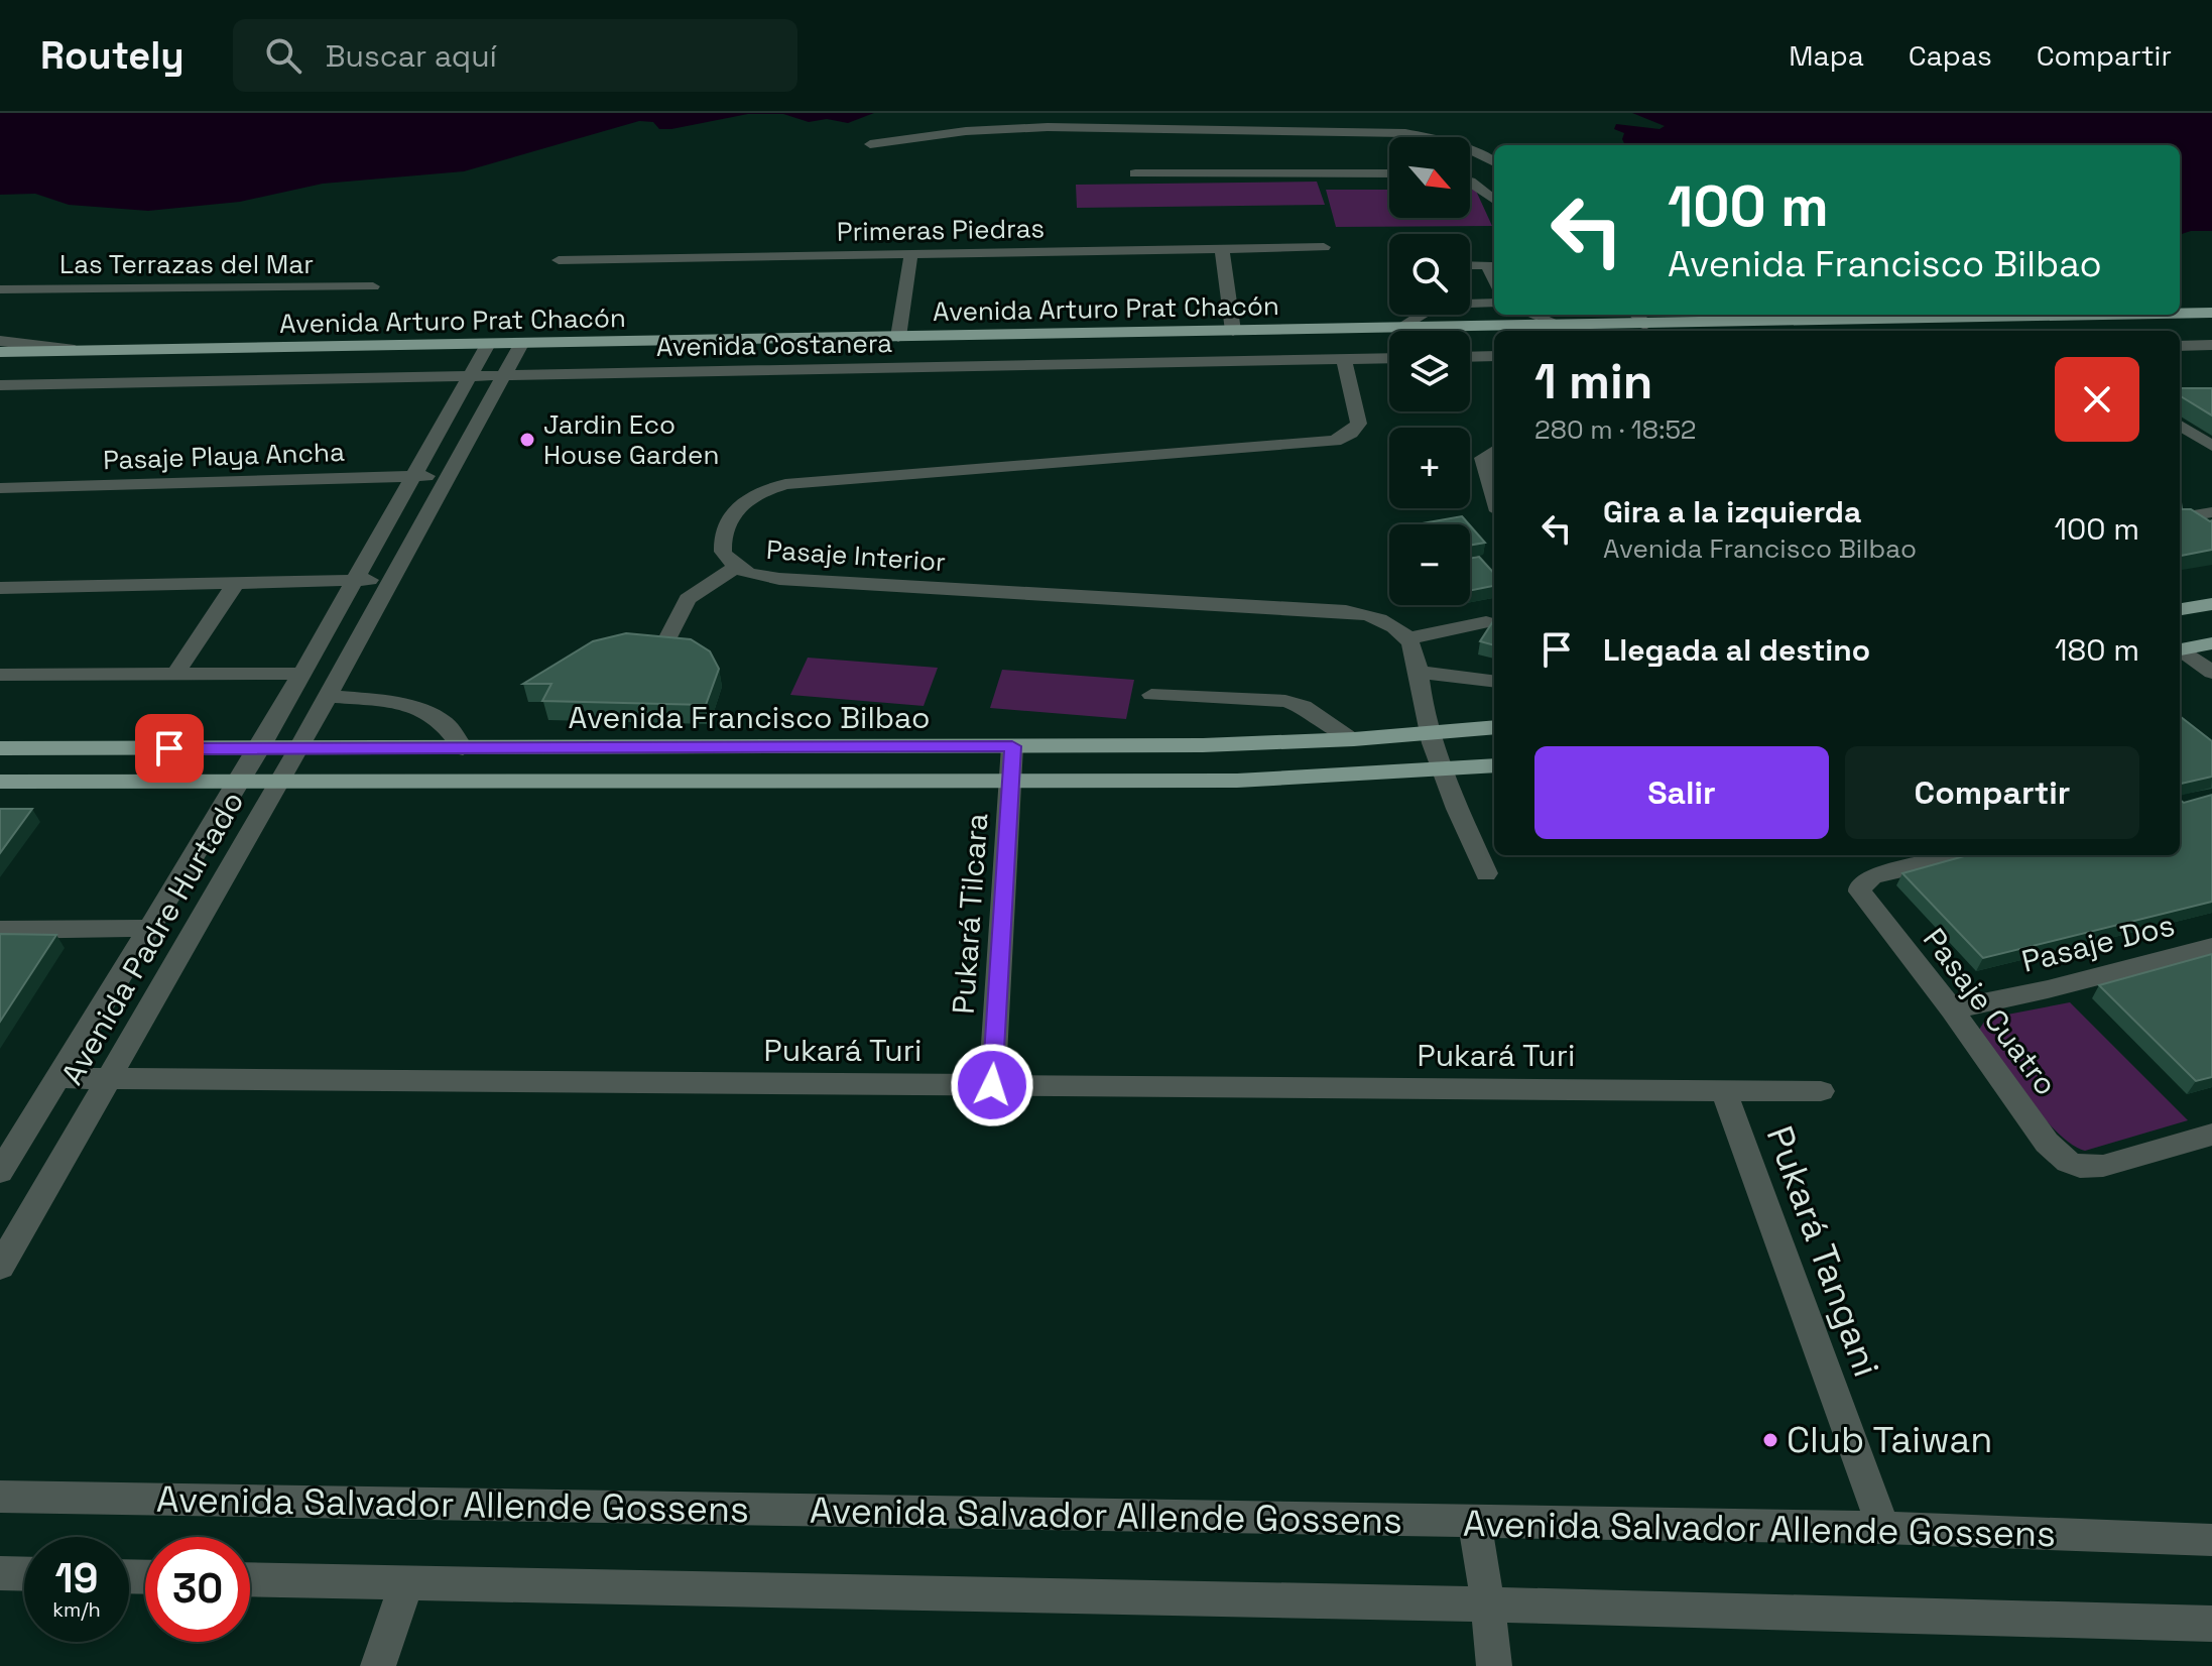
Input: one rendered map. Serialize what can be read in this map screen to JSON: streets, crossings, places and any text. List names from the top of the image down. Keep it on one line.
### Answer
{"streets":{"main road":["Avenida Arturo Prat Chacón","Avenida Francisco Bilbao"],"street":["Primeras Piedras","Las Terrazas del Mar","Avenida Costanera","Pasaje Playa Ancha","Pasaje Interior","Pukará Tilcara","Avenida Padre Hurtado","Pasaje Dos","Pasaje Cuatro","Pukará Turi","Pukará Tangani","Avenida Salvador Allende Gossens"]},"crossings":[["Avenida Arturo Prat Chacón","Avenida Costanera"],["Avenida Arturo Prat Chacón","Avenida Padre Hurtado"],["Avenida Costanera","Pasaje Interior"],["Avenida Costanera","Avenida Padre Hurtado"],["Pasaje Playa Ancha","Avenida Padre Hurtado"],["Avenida Francisco Bilbao","Pukará Tilcara"],["Avenida Francisco Bilbao","Avenida Padre Hurtado"],["Pukará Tilcara","Pukará Turi"],["Avenida Padre Hurtado","Pukará Turi"],["Pasaje Dos","Pasaje Cuatro"],["Pukará Turi","Pukará Tangani"],["Pukará Tangani","Avenida Salvador Allende Gossens"]],"places":["Jardin Eco House Garden","Club Taiwan"],"north":"bottom right","page":{"header":"Routely","search":"Buscar aquí","nav":["Mapa","Capas","Compartir"],"map_buttons":["+","−"],"turn":["100 m","Avenida Francisco Bilbao"],"heading":["1 min","280 m · 18:52"],"list":[{"name":"Gira a la izquierda","note":"Avenida Francisco Bilbao","value":"100 m"},{"name":"Llegada al destino","value":"180 m"}],"buttons":["Salir","Compartir"],"speed":"19 km/h","limit":"30"}}
